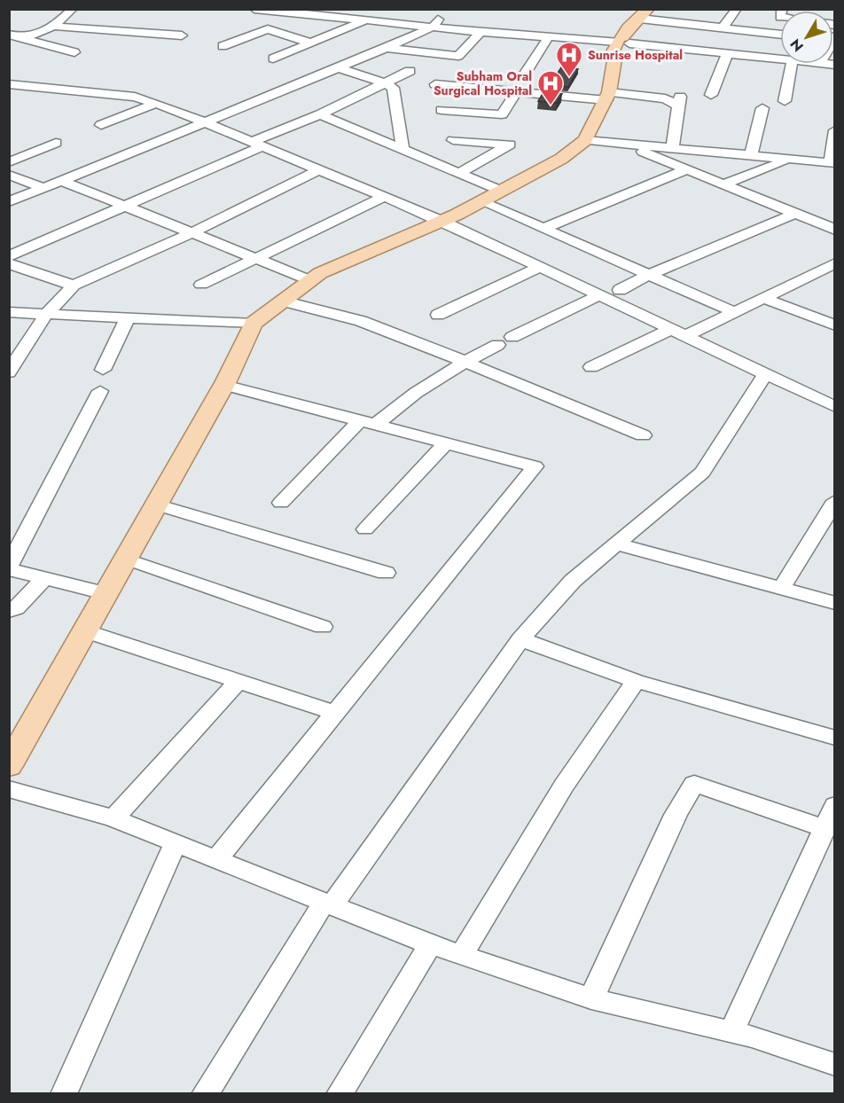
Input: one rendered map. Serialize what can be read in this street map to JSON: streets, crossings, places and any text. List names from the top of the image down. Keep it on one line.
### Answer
{"places":{"hospital":["Sunrise Hospital","Subham Oral Surgical Hospital"]},"north":"bottom left"}
